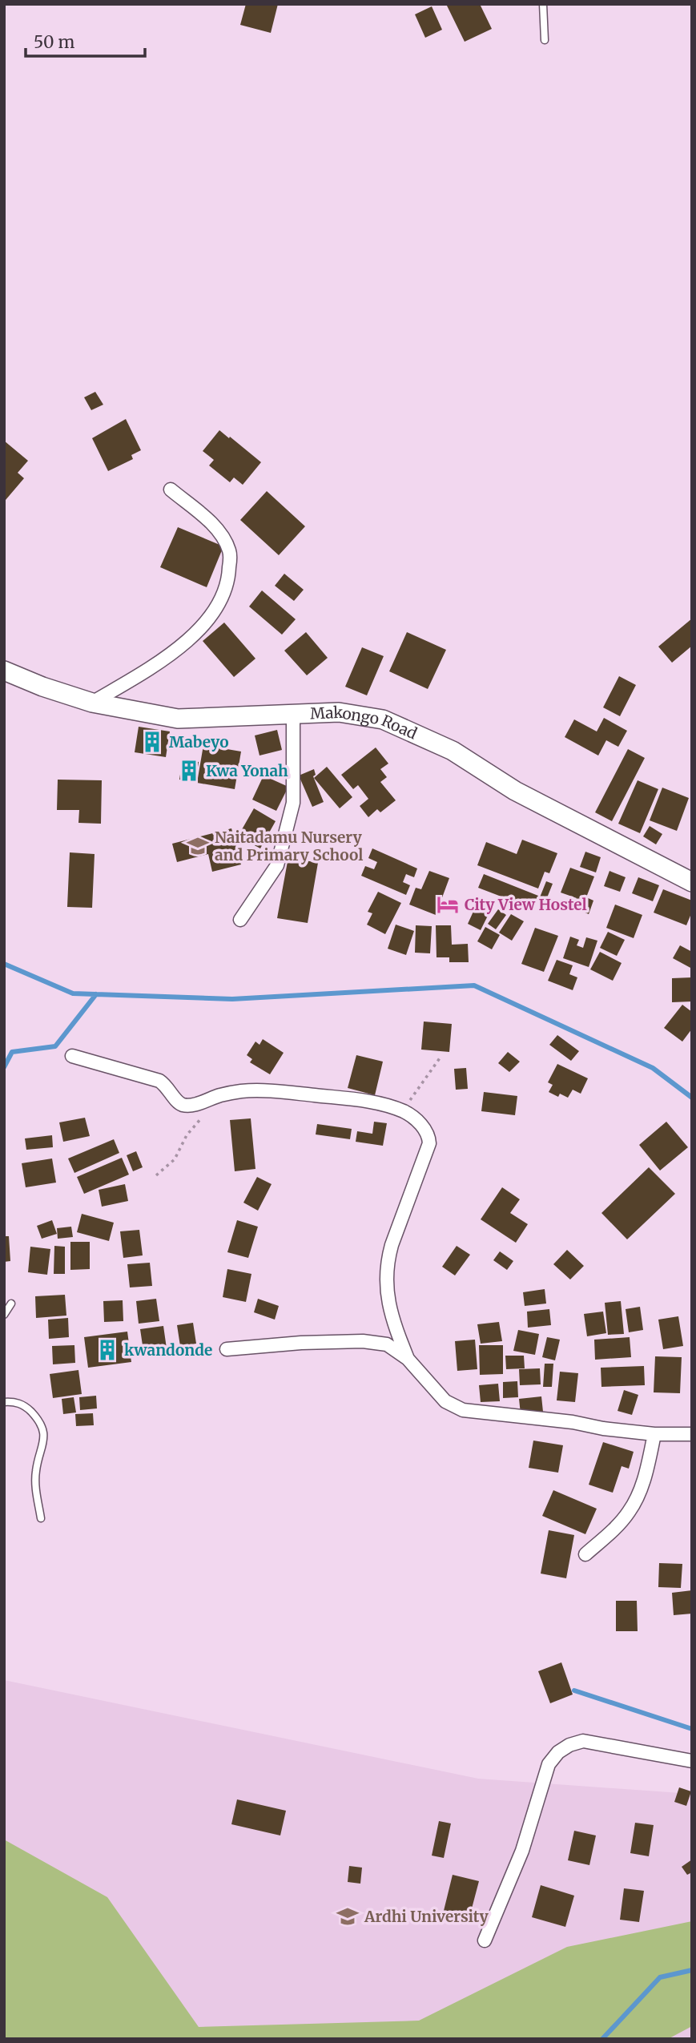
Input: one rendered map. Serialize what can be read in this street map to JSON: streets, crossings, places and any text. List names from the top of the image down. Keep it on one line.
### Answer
{"streets":{"street":["Makongo Road"]},"places":{"building":["Mabeyo","Kwa Yonah","kwandonde"],"school or university":["Naitadamu Nursery and Primary School","Ardhi University"],"hotel":["City View Hostel"]},"scale_bar":"50 m"}
